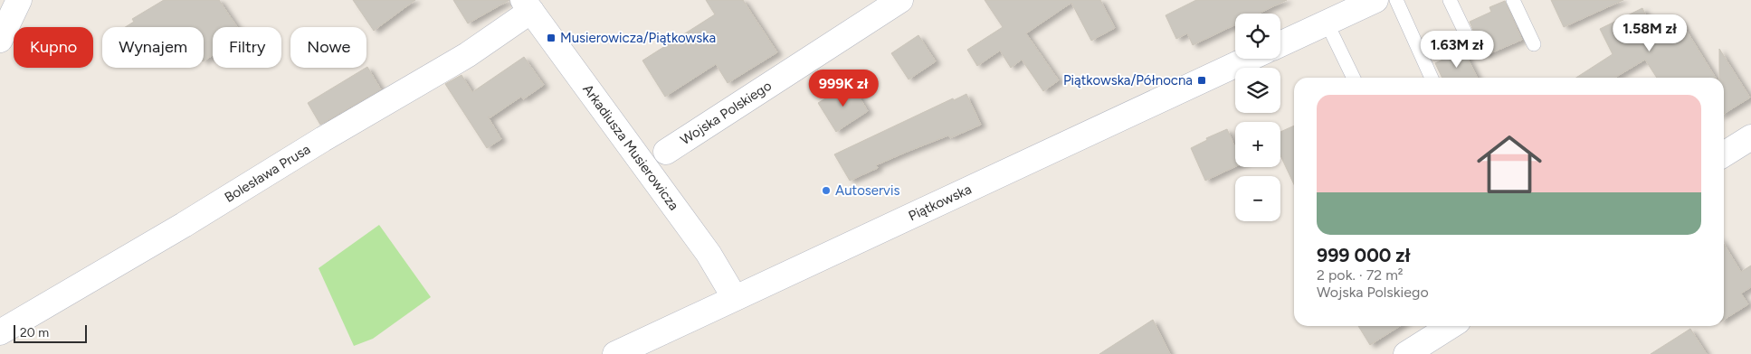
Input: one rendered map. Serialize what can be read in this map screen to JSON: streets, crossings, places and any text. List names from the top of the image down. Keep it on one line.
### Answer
{"streets":{"street":["Wojska Polskiego","Arkadiusza Musierowicza","Bolesława Prusa","Piątkowska"]},"crossings":[["Arkadiusza Musierowicza","Bolesława Prusa"],["Arkadiusza Musierowicza","Piątkowska"]],"places":{"transit":["Musierowicza/Piątkowska","Piątkowska/Północna"],"other":["Autoservis"]},"scale_bar":"20 m","page":{"map_buttons":["+","−"],"price":["1.58M zł","1.63M zł","999K zł"],"chip":["Kupno","Wynajem","Filtry","Nowe"],"list":[{"name":"999 000 zł","note":"2 pok. · 72 m² · Wojska Polskiego"}],"scale":"20 m"}}
